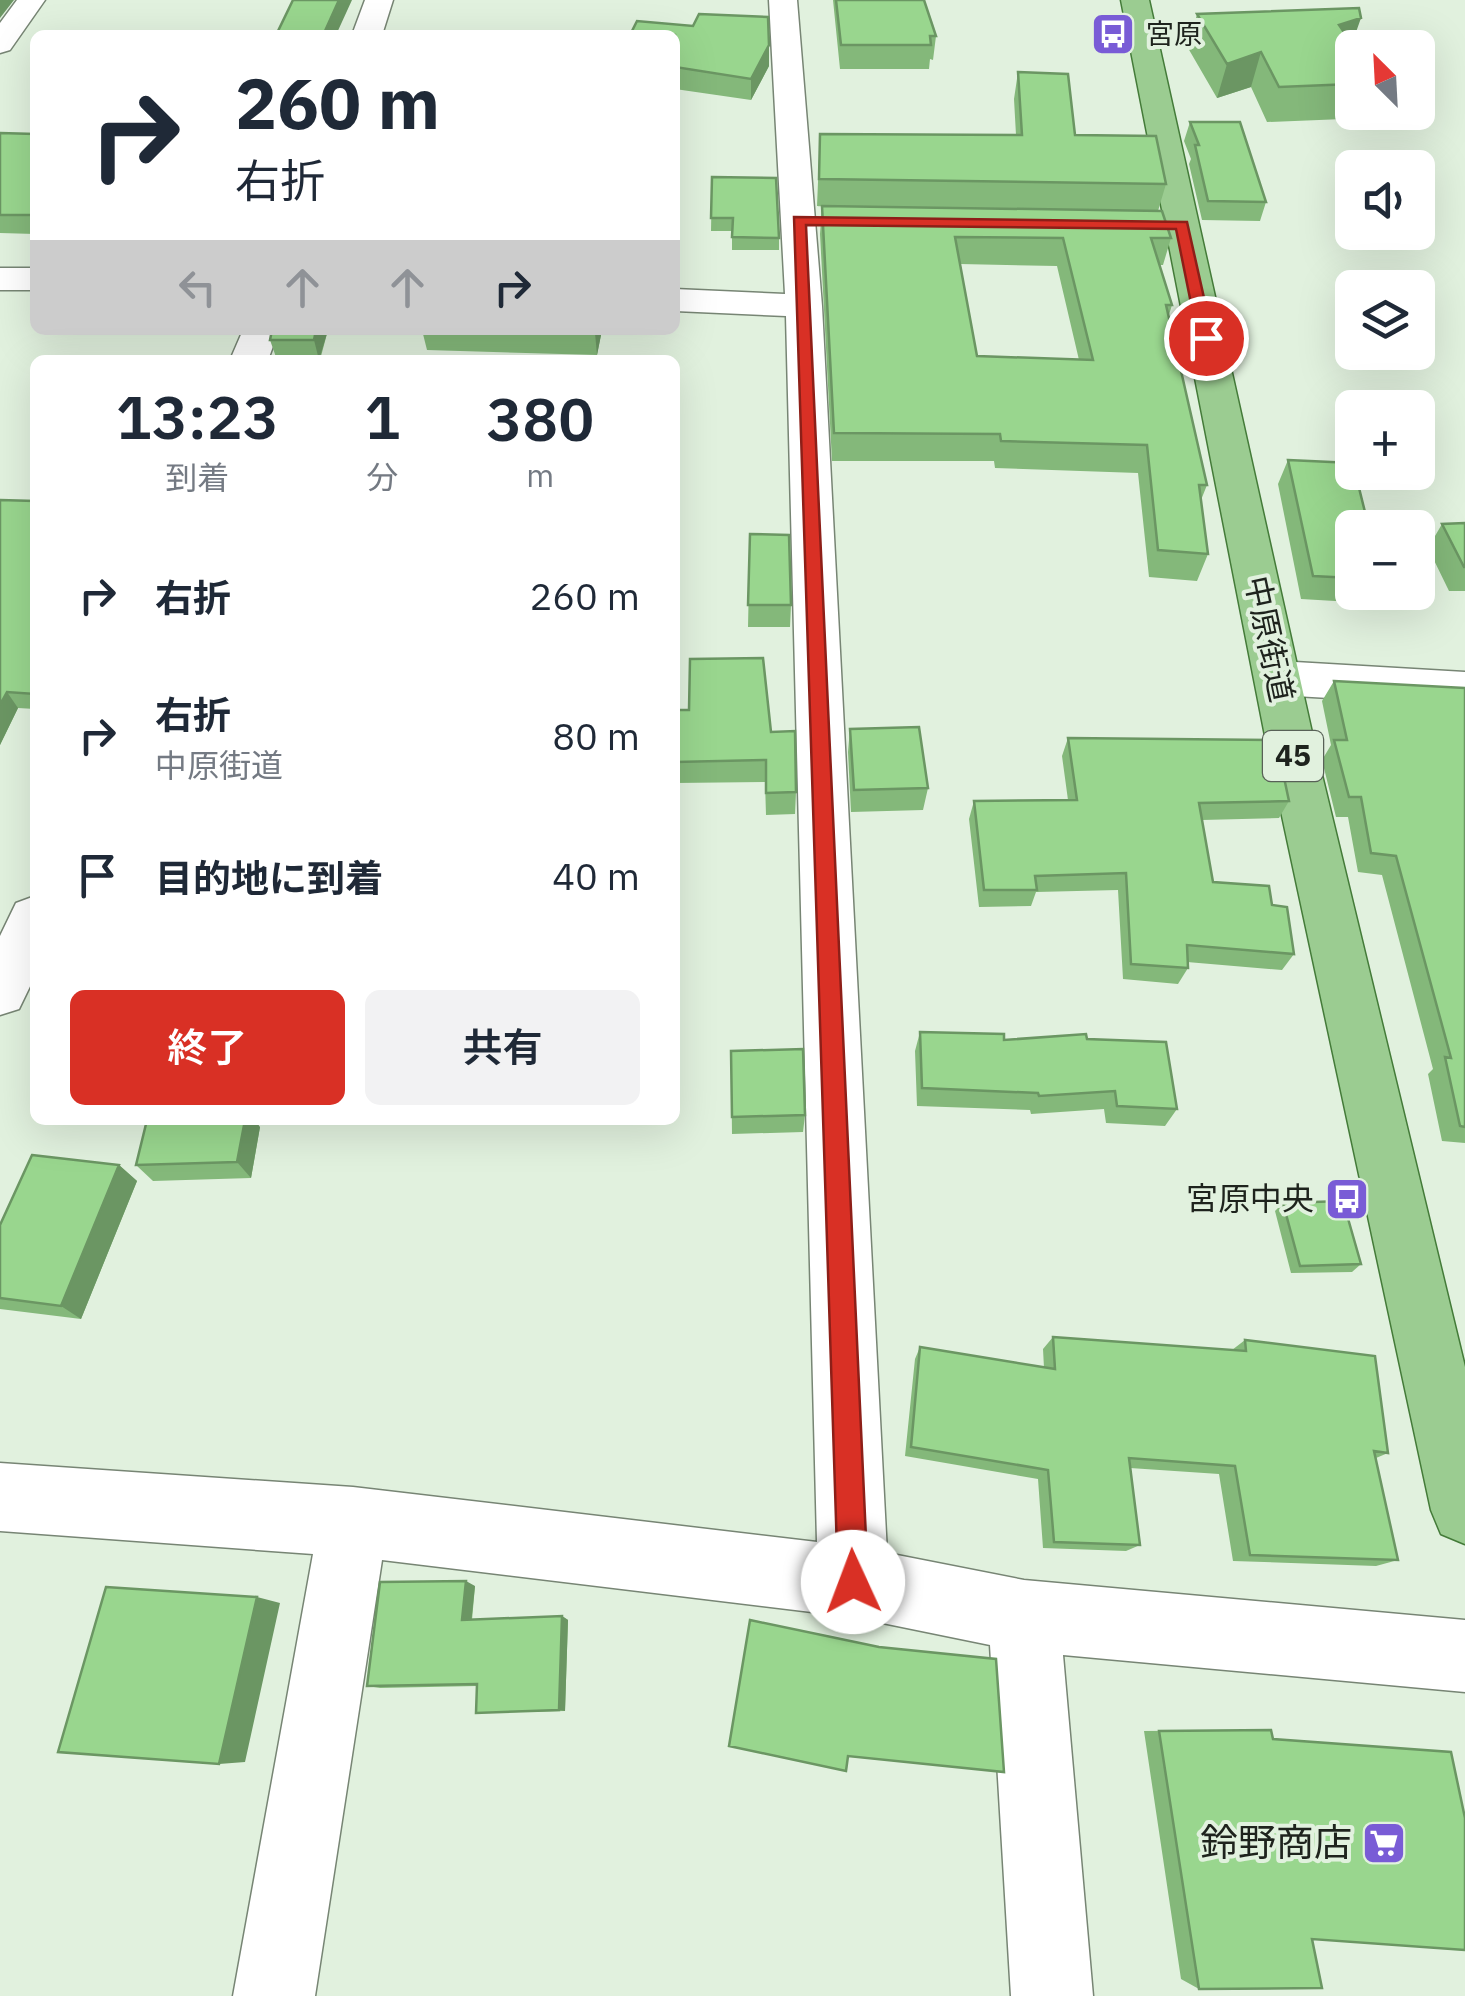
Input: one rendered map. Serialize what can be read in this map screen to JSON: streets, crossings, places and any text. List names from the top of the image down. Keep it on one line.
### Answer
{"streets":{"main road":["中原街道","45"]},"places":{"bus stop":["宮原","宮原中央"],"supermarket":["鈴野商店"]},"north":"top left","page":{"map_buttons":["+","−"],"turn":["260 m","右折"],"eta":["13:23","到着","1","分","380","m"],"list":[{"name":"右折","value":"260 m"},{"name":"右折","note":"中原街道","value":"80 m"},{"name":"目的地に到着","value":"40 m"}],"buttons":["終了","共有"]}}
